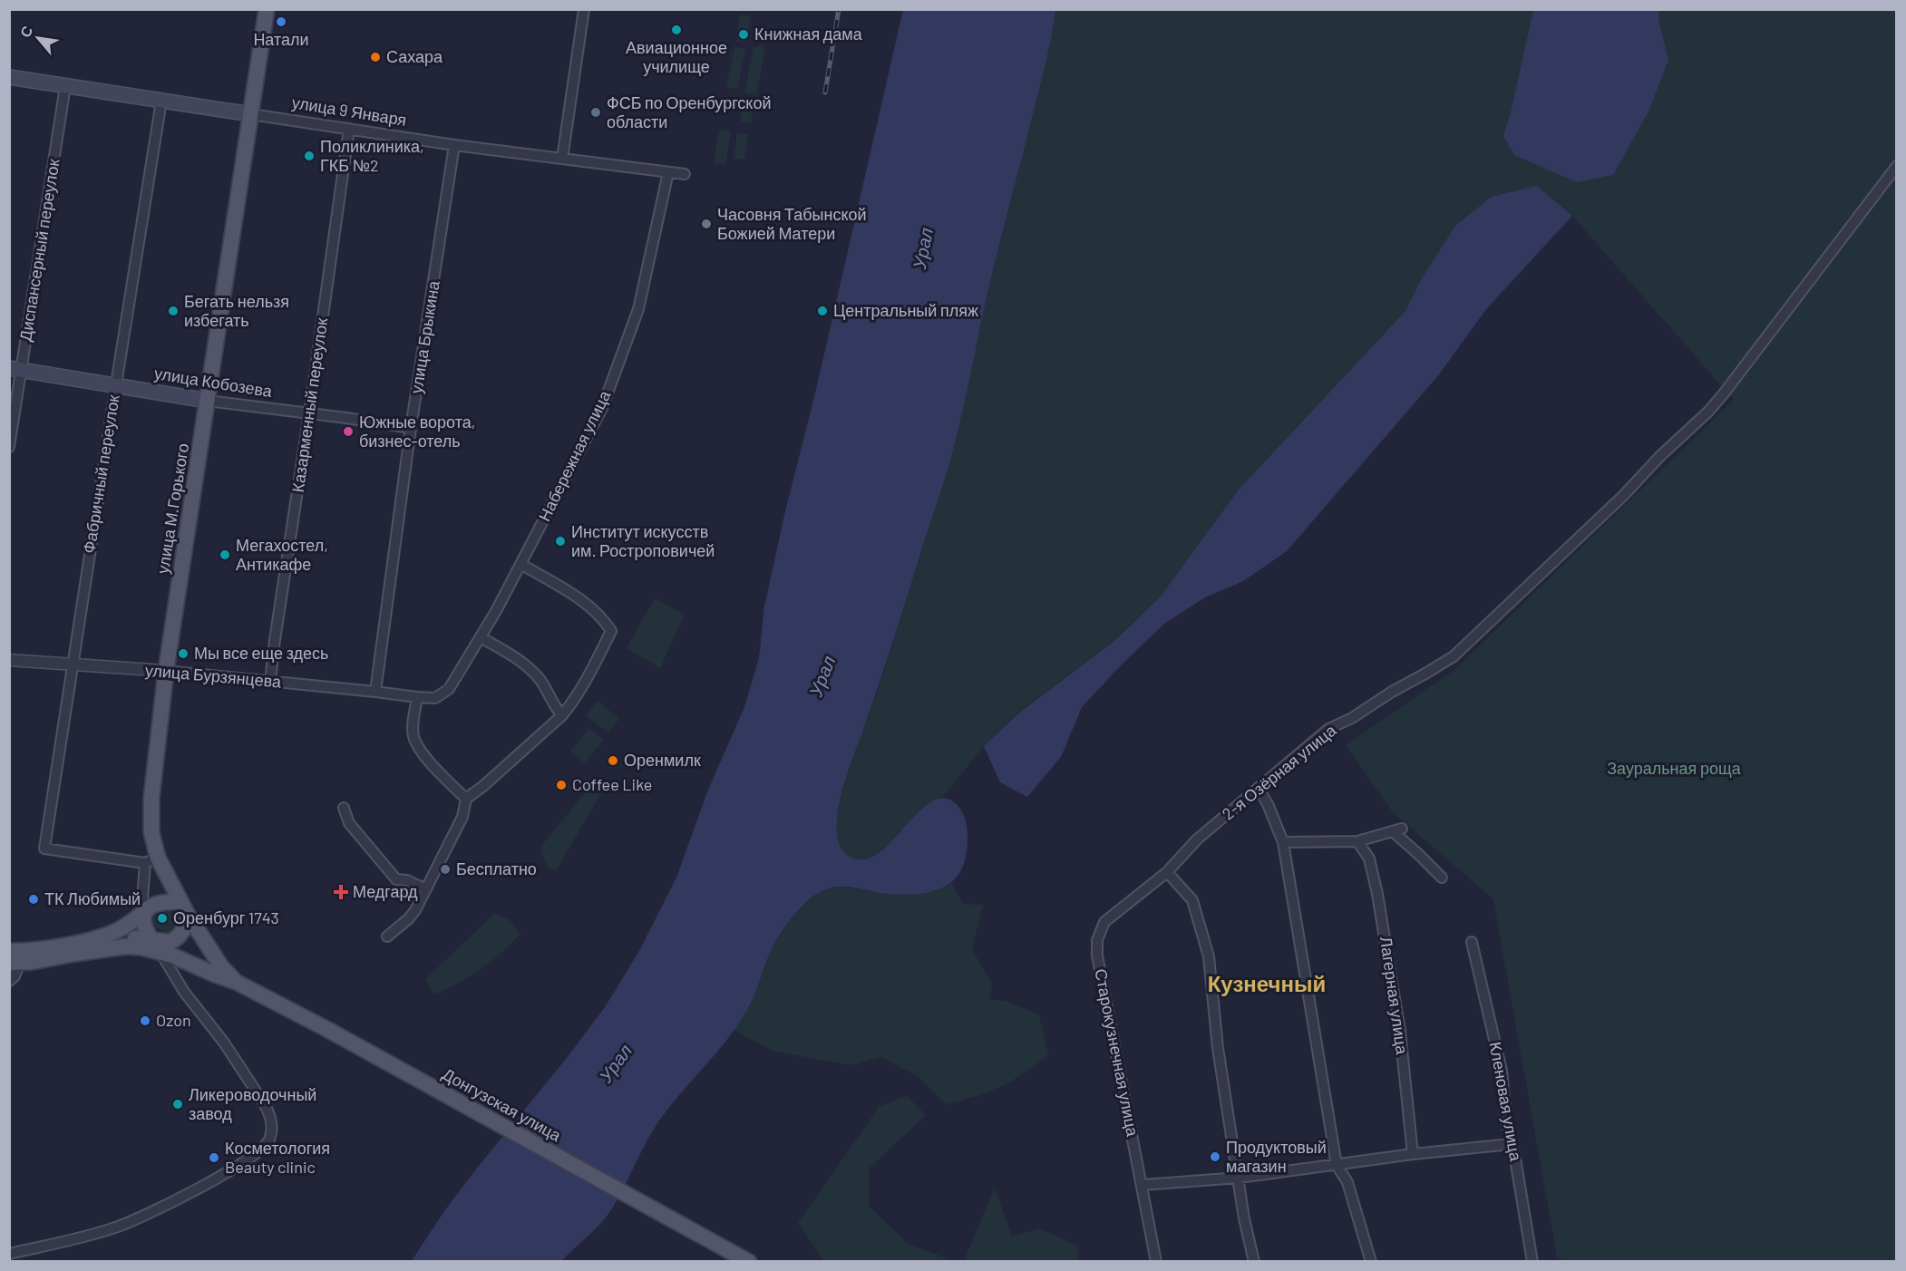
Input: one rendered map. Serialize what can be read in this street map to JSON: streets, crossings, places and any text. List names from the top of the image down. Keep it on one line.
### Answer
{"streets":{"main road":["улица 9 Января","улица Кобозева","улица М.Горького","Донгузская улица"],"street":["Диспансерный переулок","улица Брыкина","Казарменный переулок","Набережная улица","Фабричный переулок","улица Бурзянцева","2-я Озёрная улица","Лагерная улица","Старокузнечная улица","Кленовая улица"]},"crossings":[["улица 9 Января","Диспансерный переулок"],["улица 9 Января","улица Брыкина"],["улица 9 Января","Казарменный переулок"],["улица 9 Января","Набережная улица"],["улица 9 Января","Фабричный переулок"],["улица 9 Января","улица М.Горького"],["Диспансерный переулок","улица Кобозева"],["улица Брыкина","улица Кобозева"],["улица Брыкина","улица Бурзянцева"],["улица Кобозева","Казарменный переулок"],["улица Кобозева","Фабричный переулок"],["улица Кобозева","улица М.Горького"],["Казарменный переулок","улица Бурзянцева"],["Набережная улица","улица Бурзянцева"],["Фабричный переулок","улица М.Горького"],["Фабричный переулок","улица Бурзянцева"],["улица М.Горького","улица Бурзянцева"],["улица М.Горького","Донгузская улица"],["2-я Озёрная улица","Старокузнечная улица"]],"districts":["Кузнечный"],"water":["Урал"],"parks":["Зауральная роща"],"places":{"other":["Натали","Авиационное училище","Книжная дама","Сахара","ФСБ по Оренбургской области","Поликлиника, ГКБ №2","Часовня Табынской Божией Матери","Бегать нельзя избегать","Центральный пляж","Южные ворота, бизнес-отель","Институт искусств им. Ростроповичей","Мегахостел, Антикафе","Мы все еще здесь","Оренмилк","Coffee Like","Бесплатно","ТК Любимый","Оренбург 1743","Ozon","Ликероводочный завод","Продуктовый магазин","Косметология Beauty clinic"],"health":["Медгард"]},"north":"top left"}
